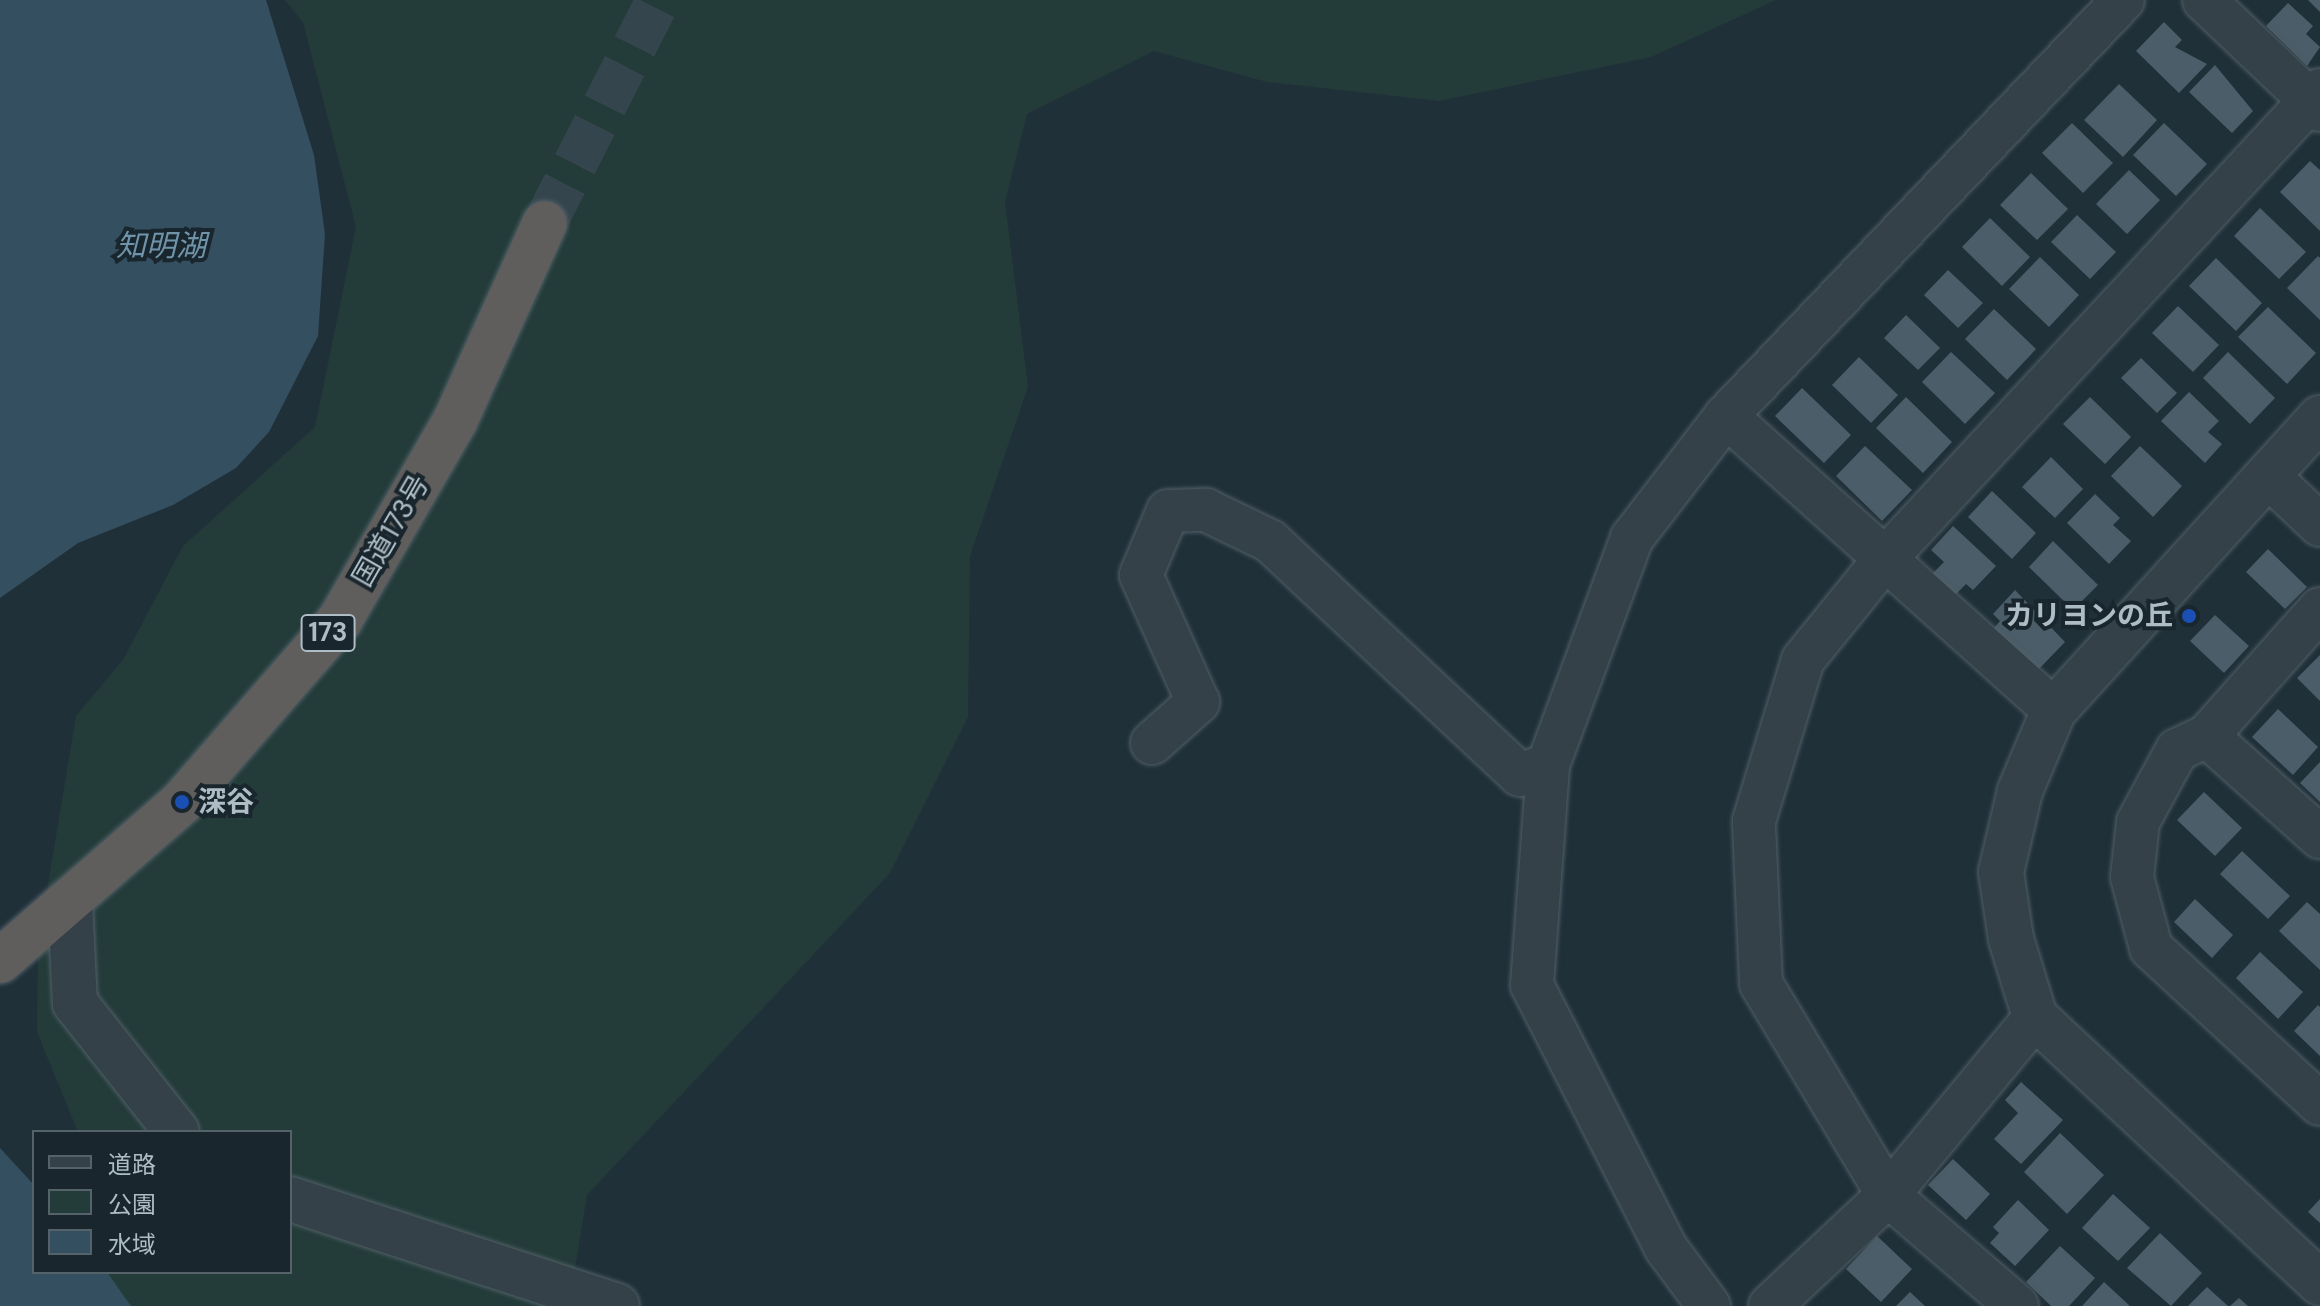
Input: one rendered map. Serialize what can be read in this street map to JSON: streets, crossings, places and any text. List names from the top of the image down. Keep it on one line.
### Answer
{"streets":{"highway":["国道173号","173"]},"water":["知明湖"],"places":["カリヨンの丘","深谷"],"legend":["道路","公園","水域"]}
